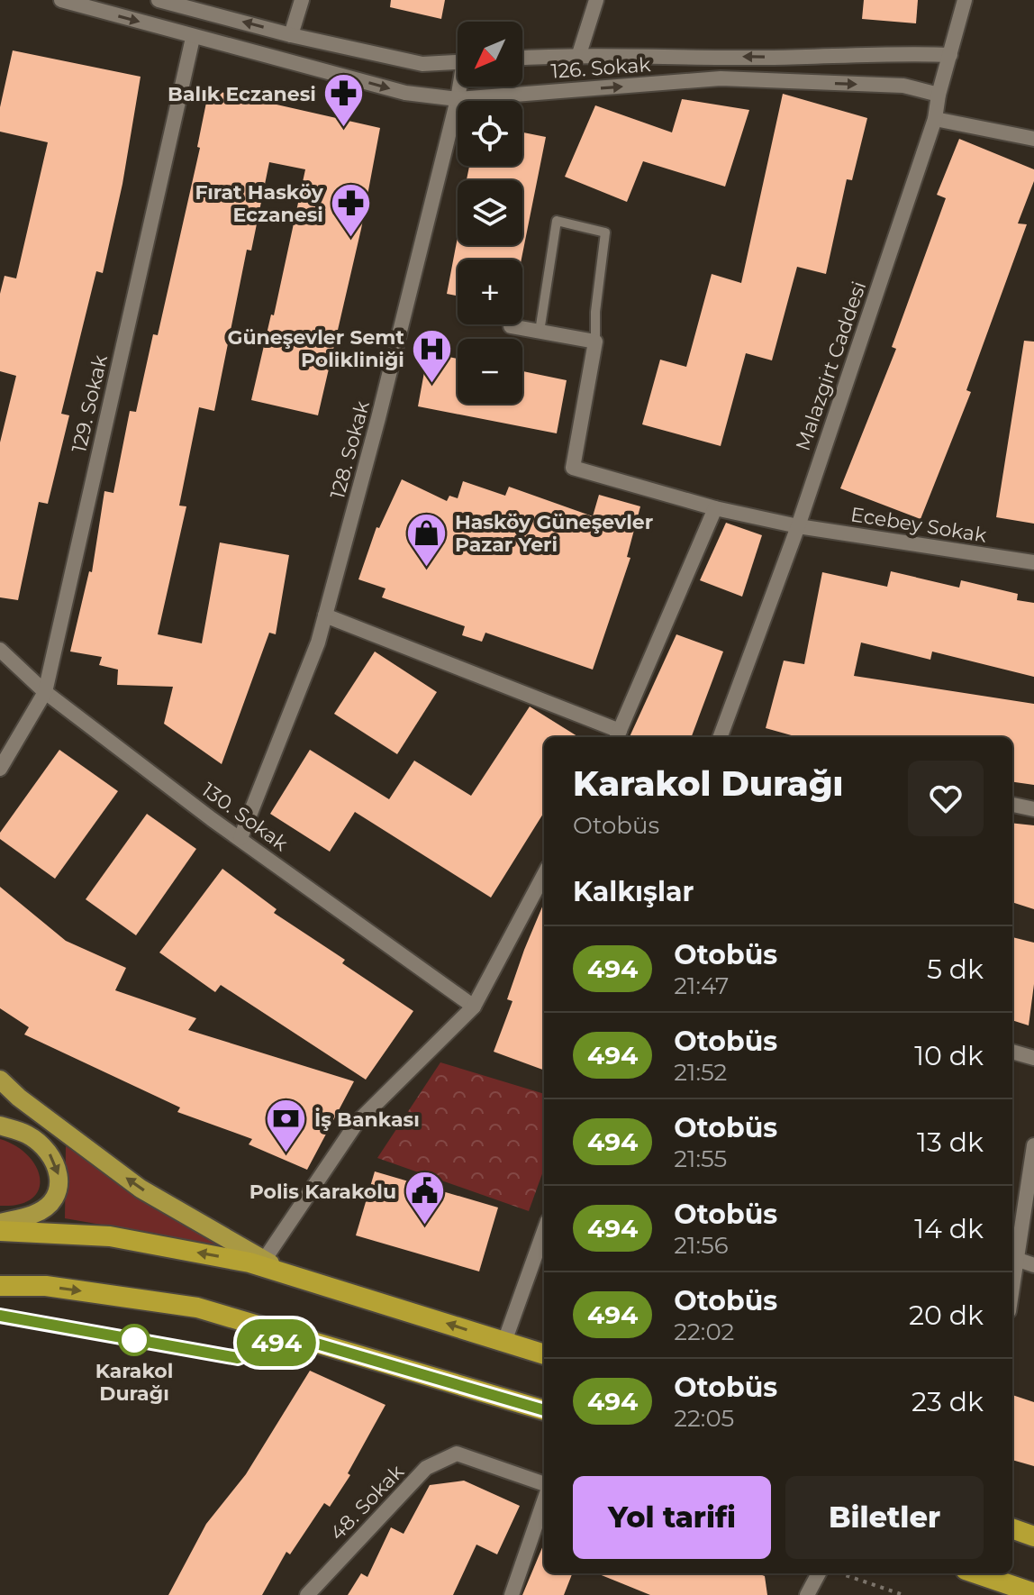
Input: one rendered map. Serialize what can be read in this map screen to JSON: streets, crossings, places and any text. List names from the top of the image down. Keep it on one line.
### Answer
{"streets":{"street":["126. Sokak","Malazgirt Caddesi","129. Sokak","128. Sokak","Ecebey Sokak","130. Sokak","48. Sokak"]},"crossings":[["126. Sokak","Malazgirt Caddesi"],["126. Sokak","129. Sokak"],["126. Sokak","128. Sokak"],["Malazgirt Caddesi","Ecebey Sokak"],["129. Sokak","130. Sokak"],["128. Sokak","130. Sokak"]],"places":{"pharmacy":["Balık Eczanesi","Fırat Hasköy Eczanesi"],"hospital":["Güneşevler Semt Polikliniği"],"shop":["Hasköy Güneşevler Pazar Yeri"],"bank":["İş Bankası"],"public building":["Polis Karakolu"],"other":["Karakol Durağı"]},"lines":["bus line 494"],"north":"bottom left","page":{"on_map":"494","map_buttons":["+","−"],"heading":[["Karakol Durağı","Otobüs"],"Kalkışlar"],"list":[{"mark":"494","name":"Otobüs","note":"21:47","value":"5 dk"},{"mark":"494","name":"Otobüs","note":"21:52","value":"10 dk"},{"mark":"494","name":"Otobüs","note":"21:55","value":"13 dk"},{"mark":"494","name":"Otobüs","note":"21:56","value":"14 dk"},{"mark":"494","name":"Otobüs","note":"22:02","value":"20 dk"},{"mark":"494","name":"Otobüs","note":"22:05","value":"23 dk"}],"buttons":["Yol tarifi","Biletler"]}}
